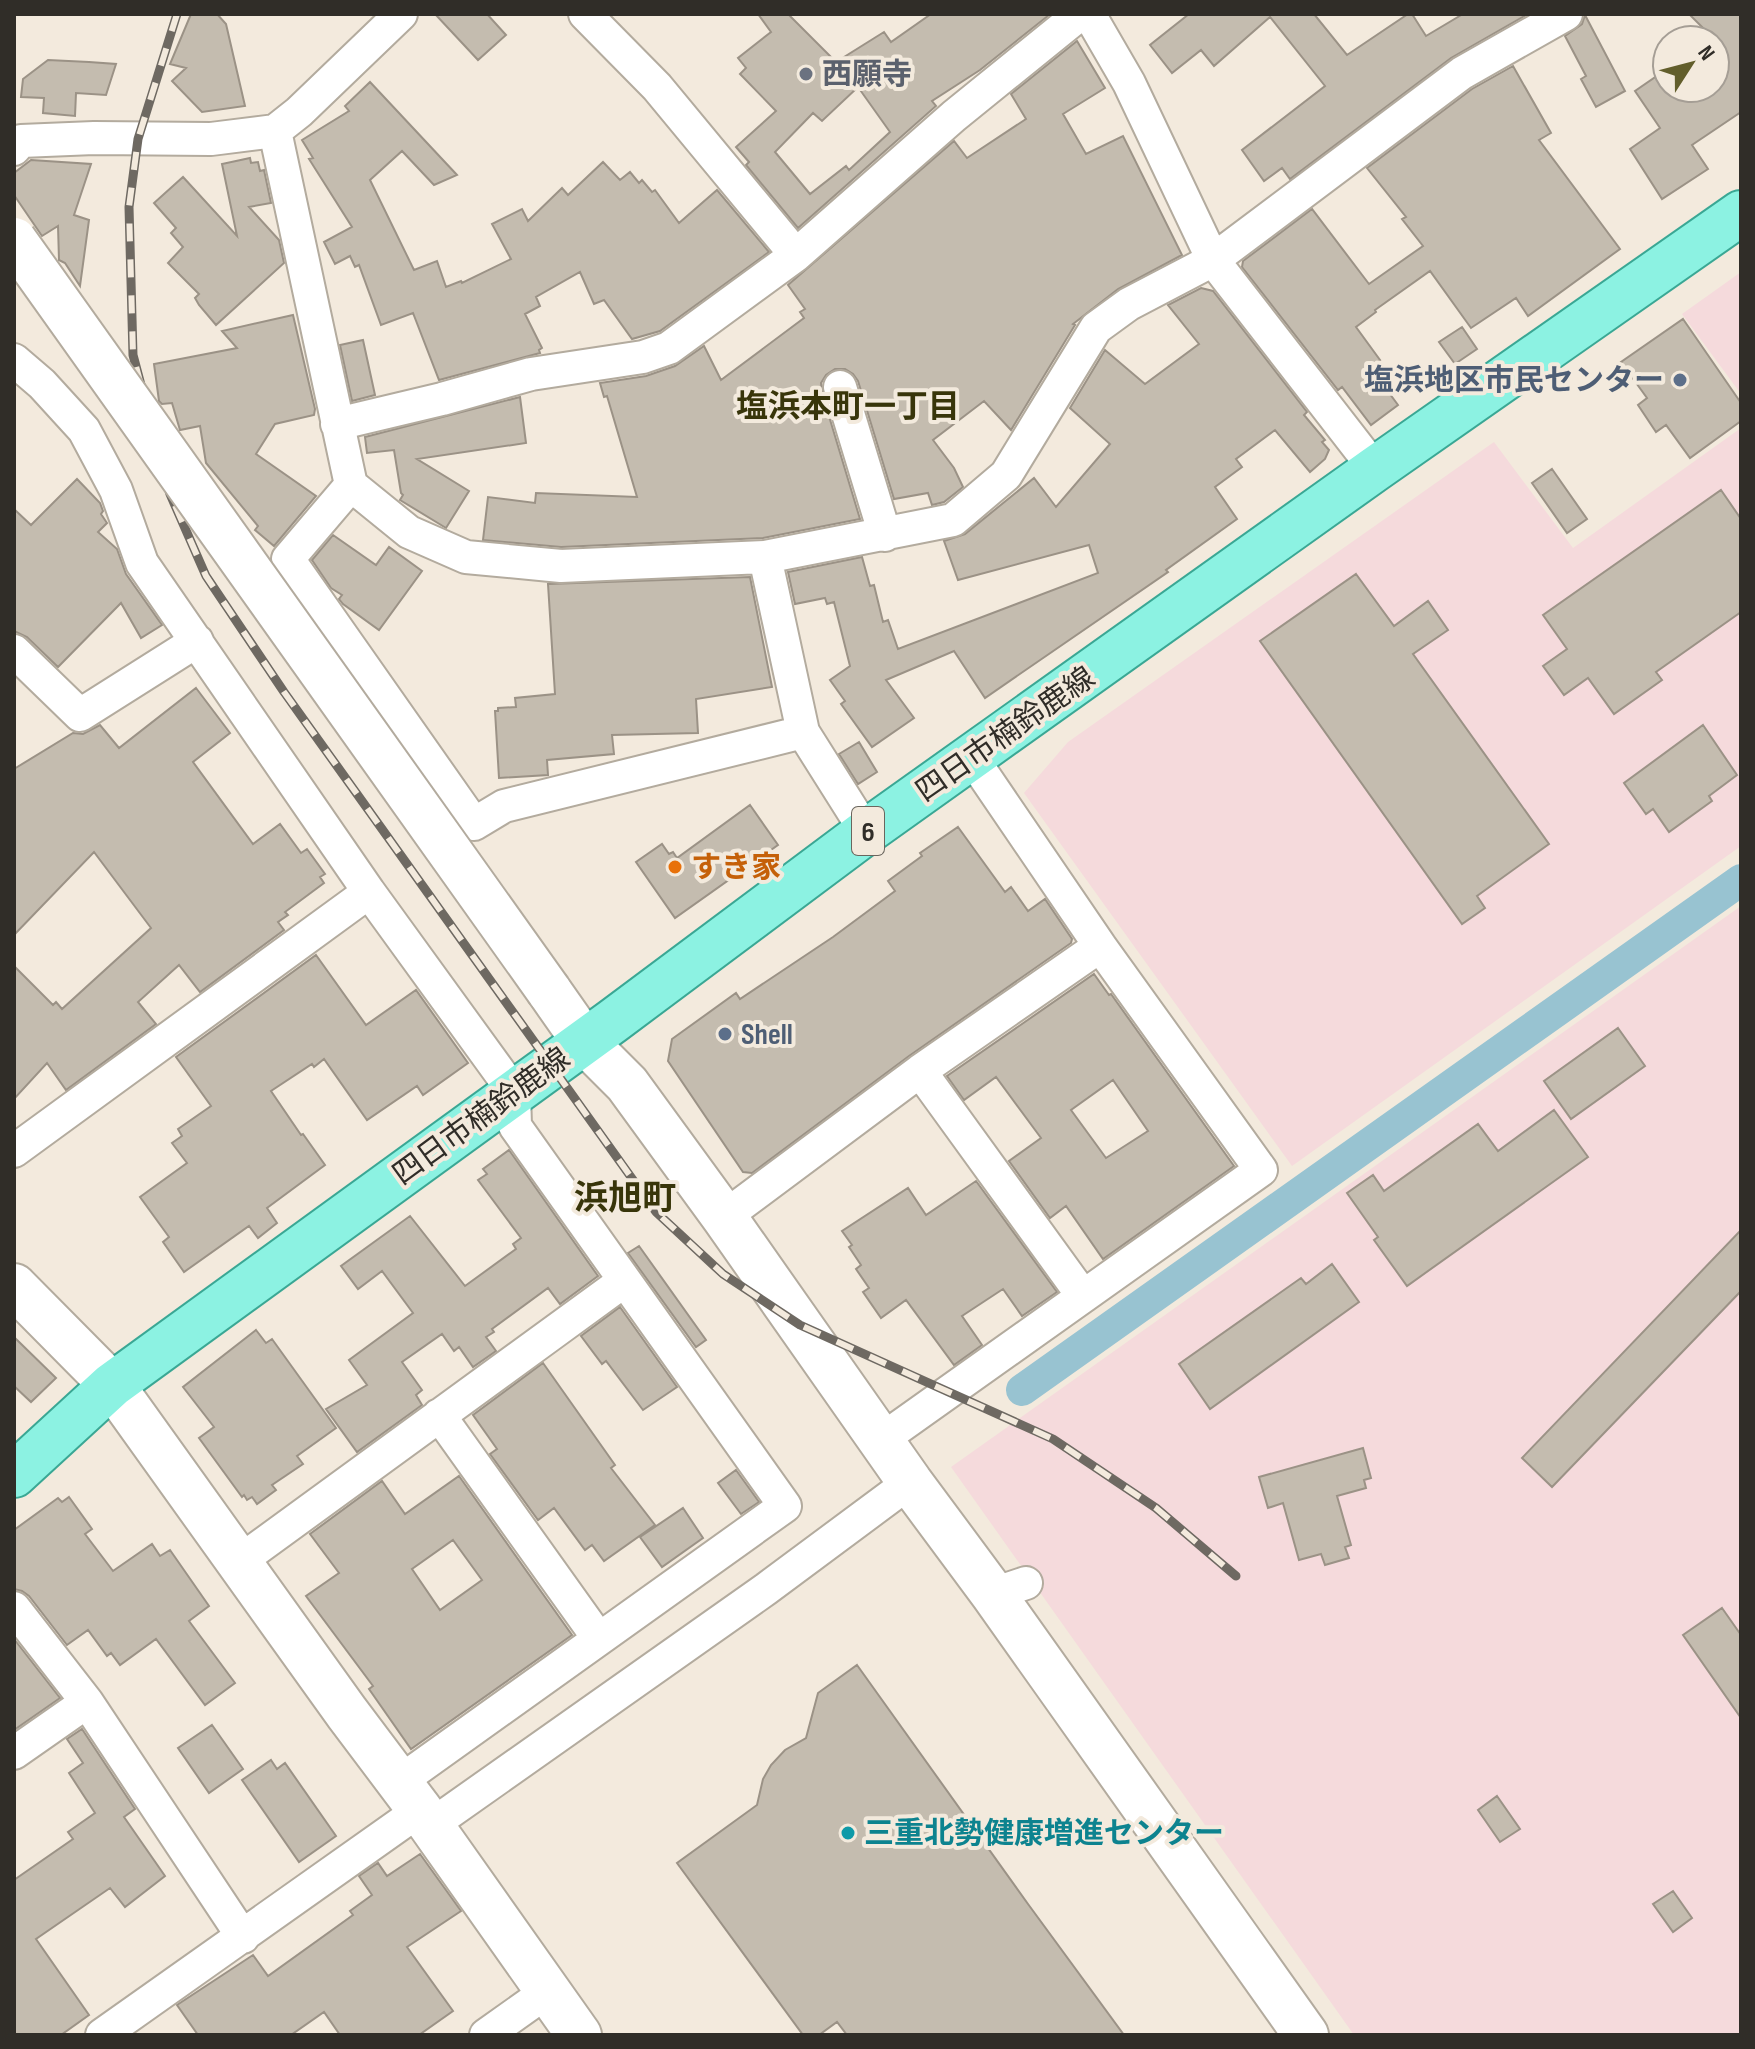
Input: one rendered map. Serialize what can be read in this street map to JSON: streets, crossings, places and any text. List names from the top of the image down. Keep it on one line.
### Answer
{"streets":{"main road":["四日市楠鈴鹿線","6"]},"districts":["塩浜本町一丁目","浜旭町"],"places":["西願寺","塩浜地区市民センター","すき家","Shell","三重北勢健康増進センター"],"north":"top right"}
